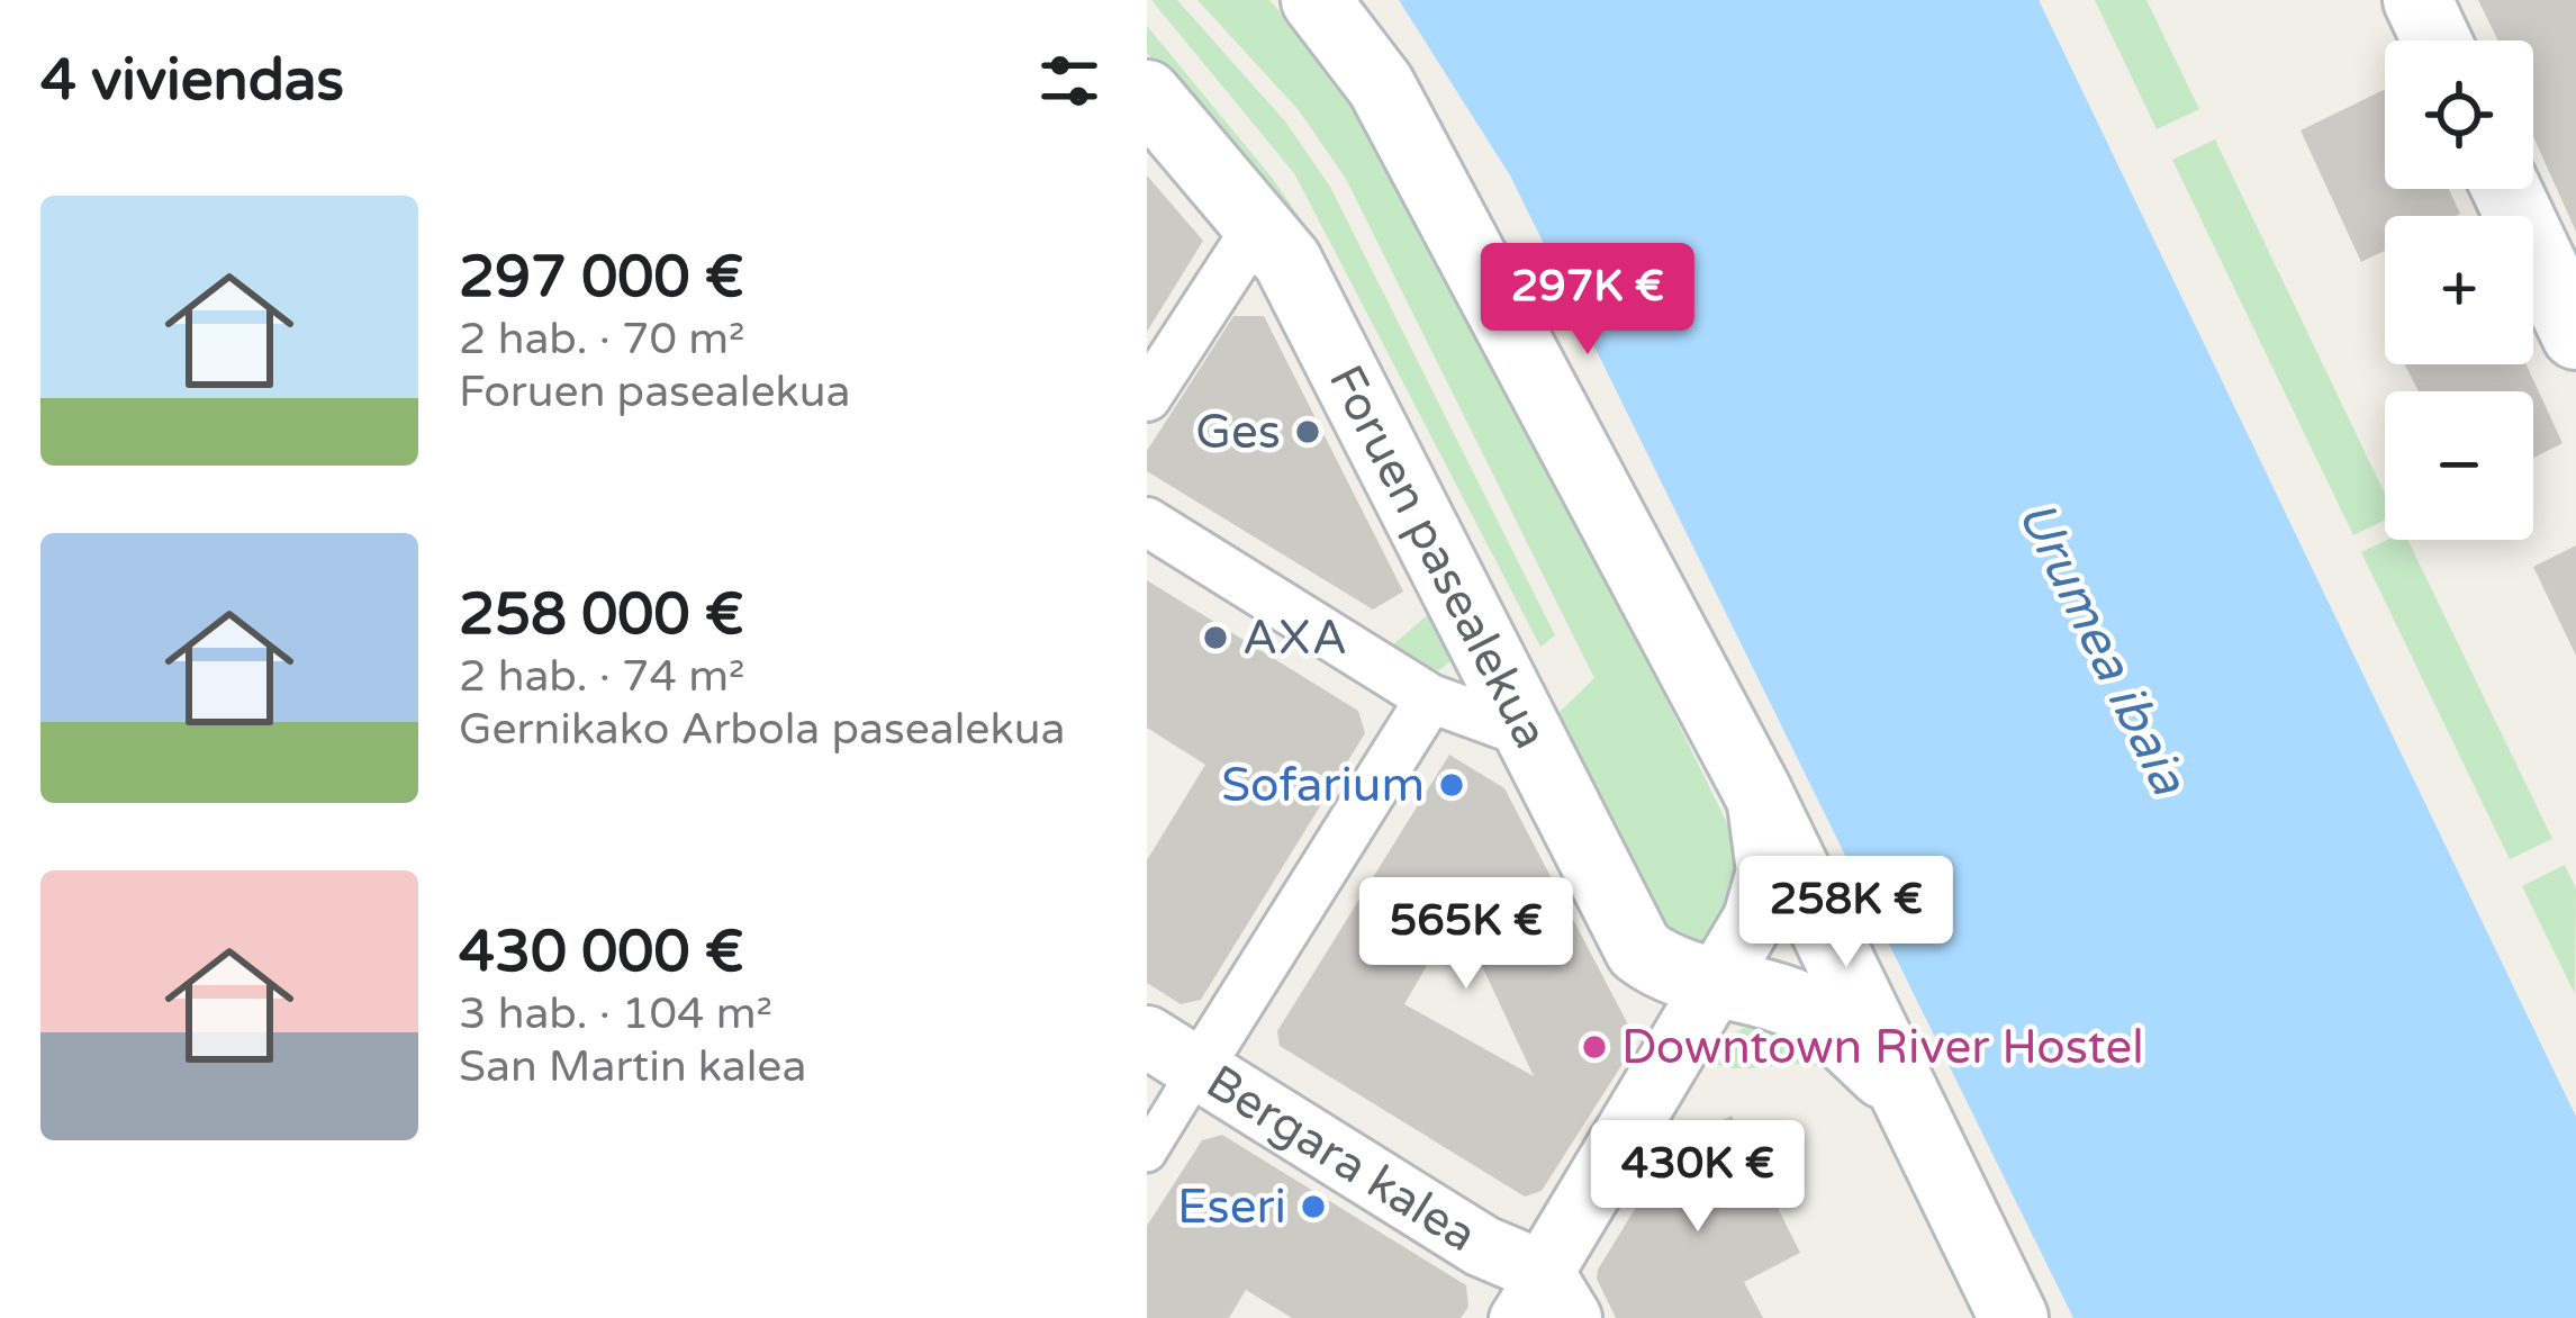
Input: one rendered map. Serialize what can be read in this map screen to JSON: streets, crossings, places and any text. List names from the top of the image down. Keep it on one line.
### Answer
{"streets":{"main road":["Foruen pasealekua"],"street":["Bergara kalea"]},"water":["Urumea ibaia"],"places":["Ges","AXA","Sofarium","Downtown River Hostel","Eseri"],"page":{"heading":"4 viviendas","map_buttons":["+","−"],"list":[{"name":"297 000 €","note":"2 hab. · 70 m² · Foruen pasealekua"},{"name":"258 000 €","note":"2 hab. · 74 m² · Gernikako Arbola pasealekua"},{"name":"430 000 €","note":"3 hab. · 104 m² · San Martin kalea"}],"price":["297K €","258K €","565K €","430K €"]}}
